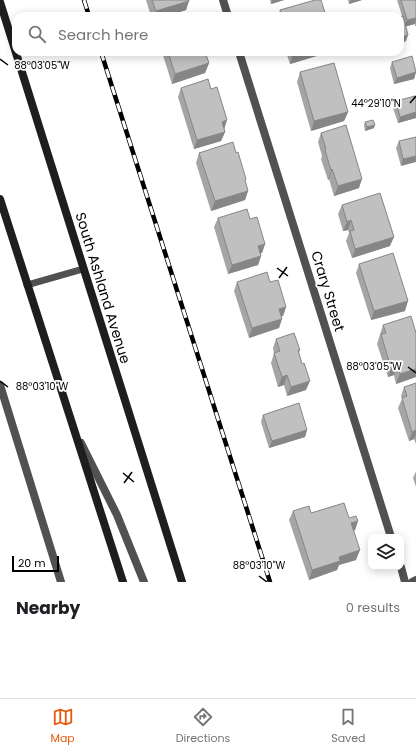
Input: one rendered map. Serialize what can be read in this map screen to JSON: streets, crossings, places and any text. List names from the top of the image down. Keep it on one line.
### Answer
{"streets":{"main road":["South Ashland Avenue"],"street":["Crary Street"]},"scale_bar":"20 m","page":{"search":"Search here","scale":"20 m","heading":["Nearby","0 results"],"nav":["Map","Directions","Saved"]},"coordinates":["88°03'05\"W","44°29'10\"N","88°03'10\"W"]}
